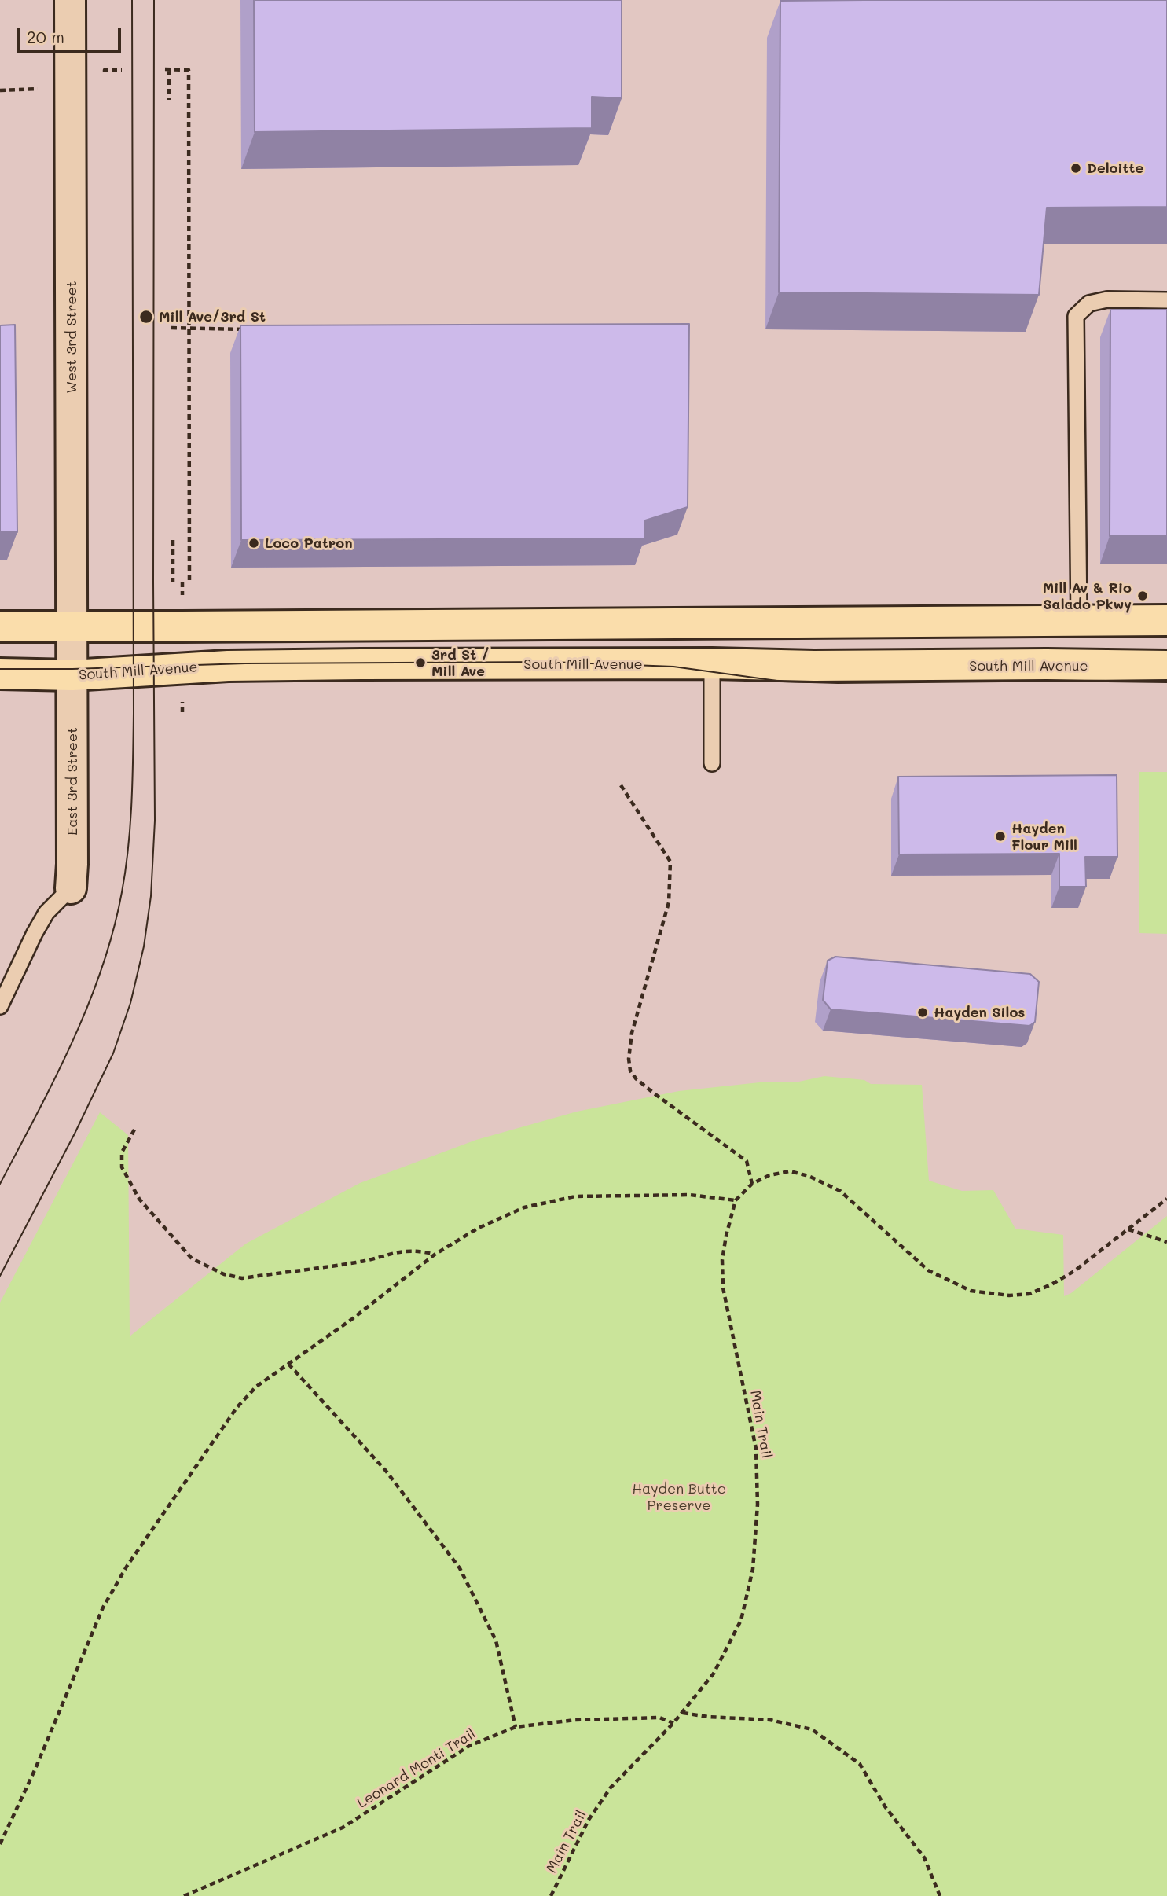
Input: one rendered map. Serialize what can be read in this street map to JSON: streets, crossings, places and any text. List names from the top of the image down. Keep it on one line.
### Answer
{"streets":{"main road":["South Mill Avenue"],"street":["West 3rd Street","East 3rd Street"],"path":["Main Trail","Leonard Monti Trail"]},"crossings":[["West 3rd Street","South Mill Avenue"],["West 3rd Street","East 3rd Street"],["South Mill Avenue","East 3rd Street"],["Main Trail","Leonard Monti Trail"]],"parks":["Hayden Butte Preserve"],"places":["Deloitte","Mill Ave/3rd St","Loco Patron","Mill Av & Rio Salado Pkwy","3rd St / Mill Ave","Hayden Flour Mill","Hayden Silos"],"scale_bar":"20 m"}
